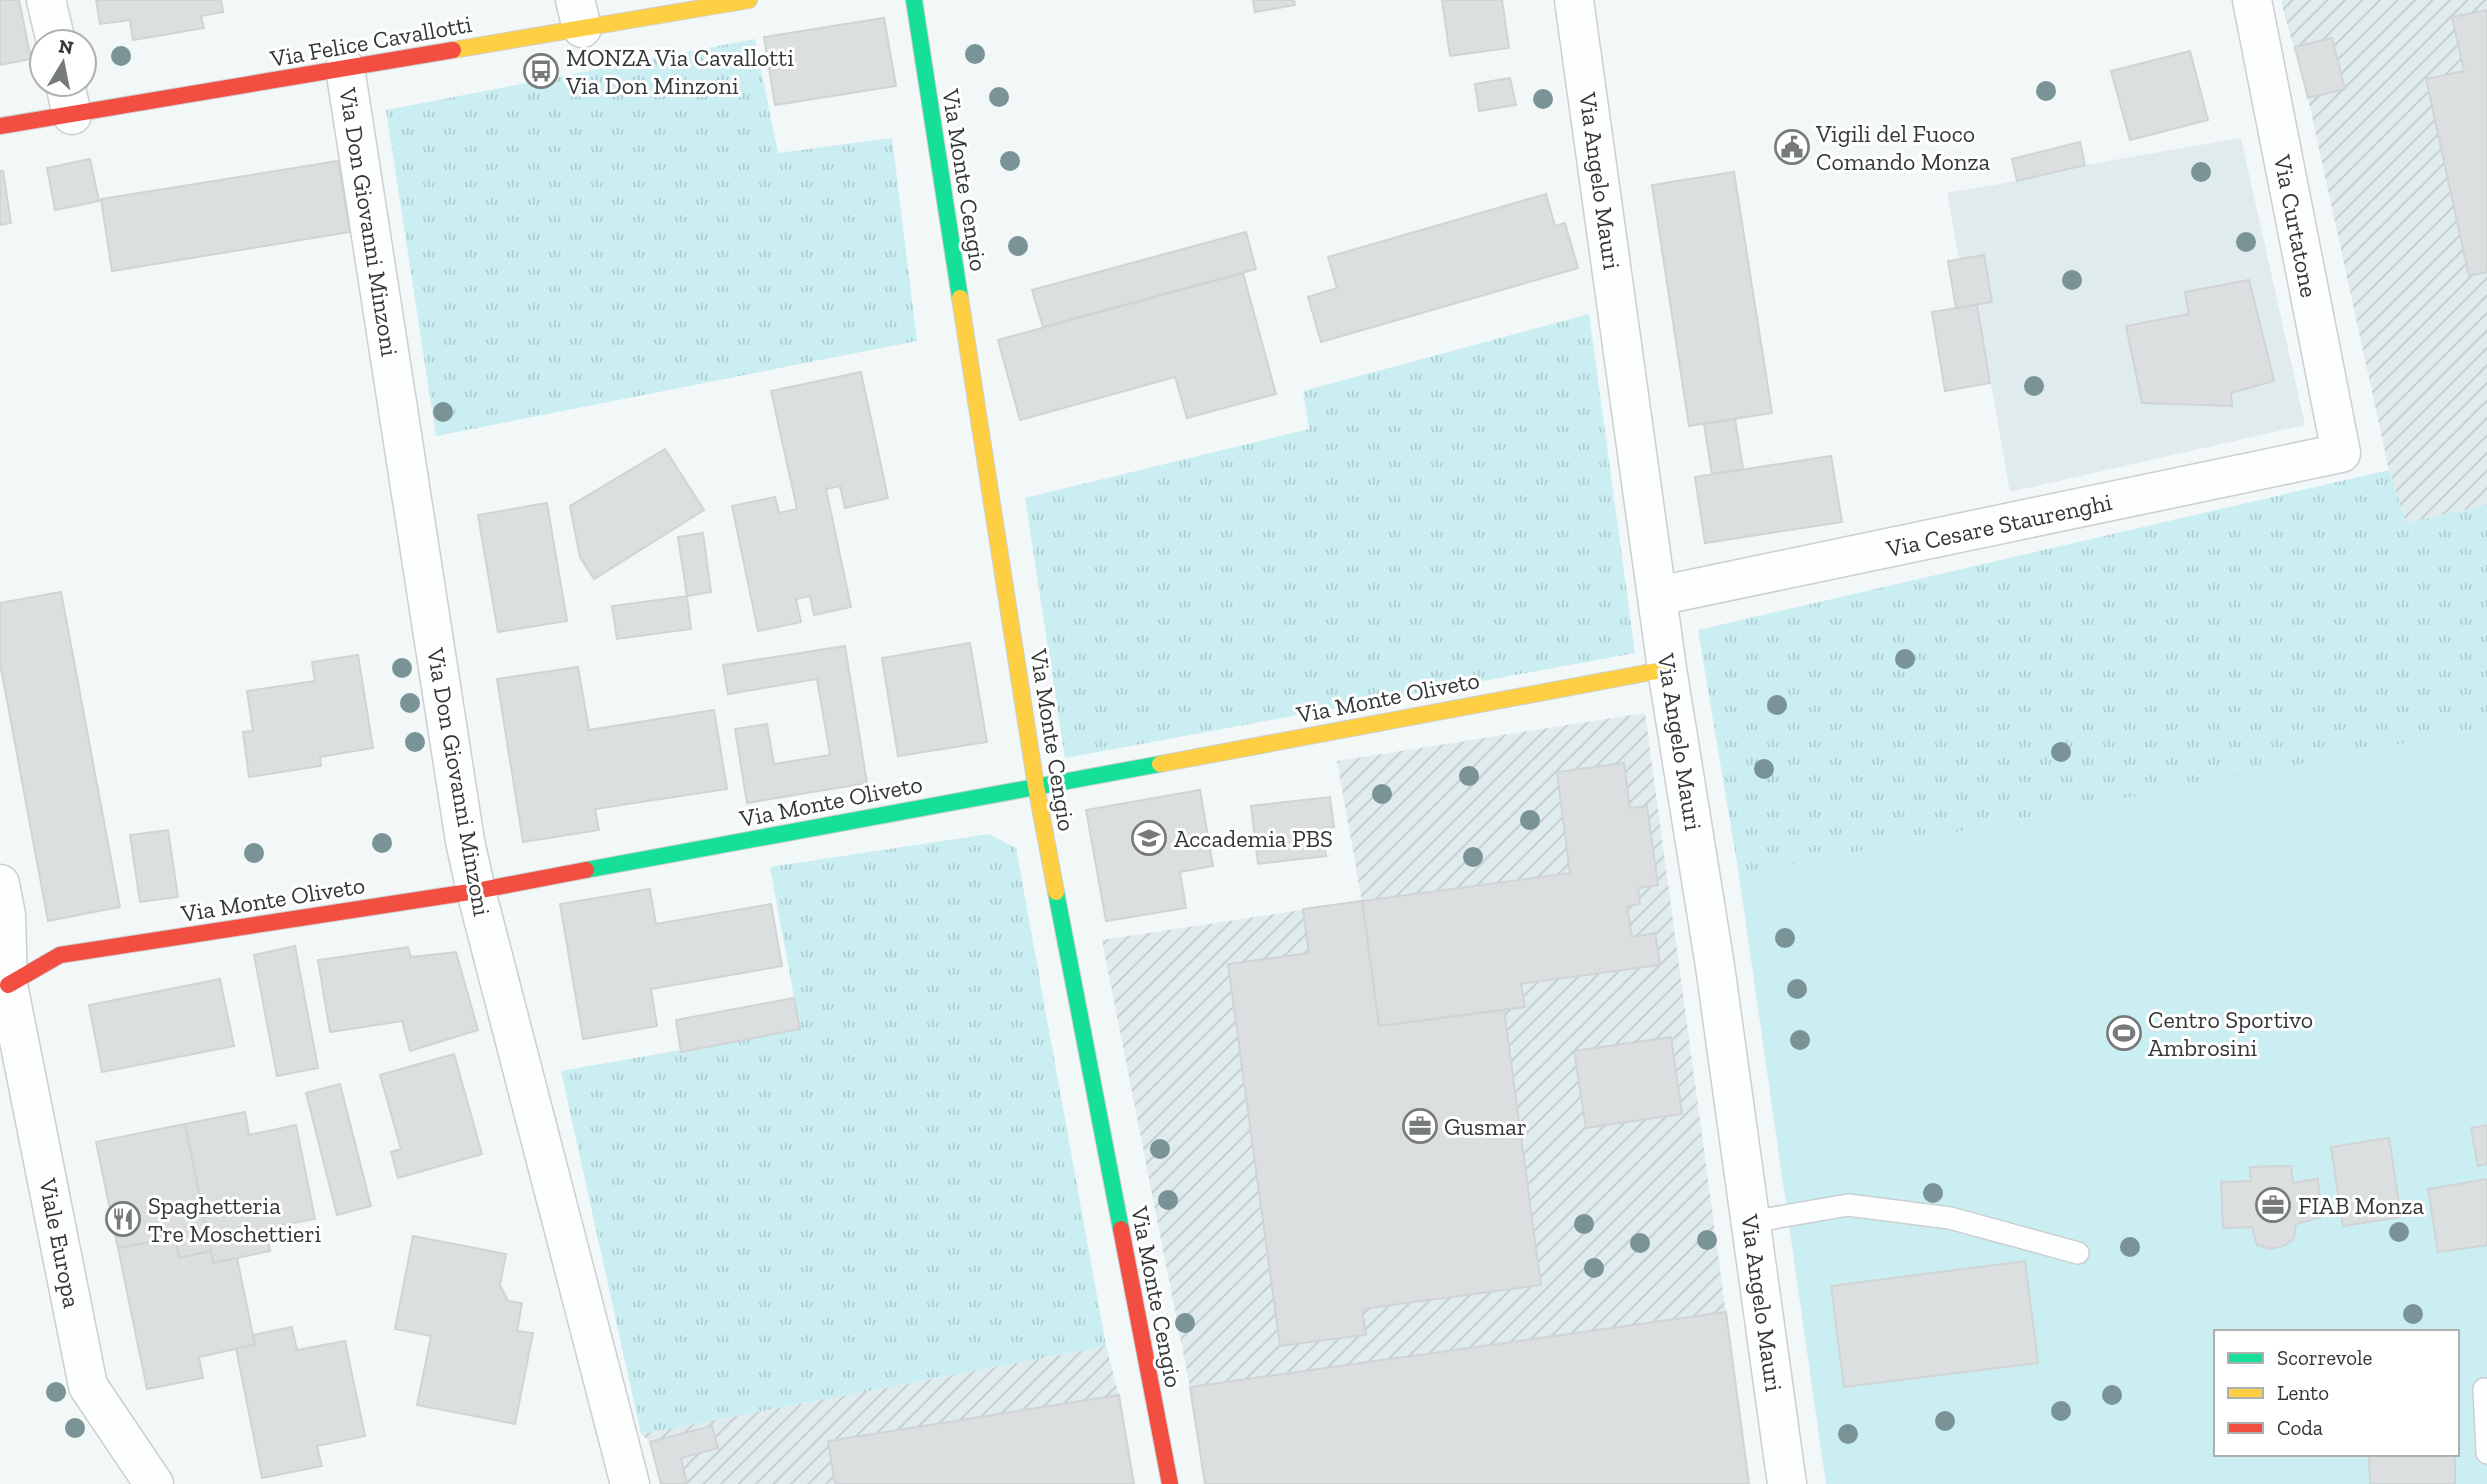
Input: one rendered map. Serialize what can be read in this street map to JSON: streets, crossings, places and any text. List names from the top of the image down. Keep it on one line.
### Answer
{"streets":{"street":["Via Felice Cavallotti","Via Monte Cengio","Via Angelo Mauri","Via Don Giovanni Minzoni","Via Curtatone","Via Cesare Staurenghi","Via Monte Oliveto","Viale Europa"]},"crossings":[["Via Felice Cavallotti","Via Don Giovanni Minzoni"],["Via Monte Cengio","Via Monte Oliveto"],["Via Angelo Mauri","Via Cesare Staurenghi"],["Via Angelo Mauri","Via Monte Oliveto"],["Via Don Giovanni Minzoni","Via Monte Oliveto"],["Via Curtatone","Via Cesare Staurenghi"],["Via Monte Oliveto","Viale Europa"]],"places":{"bus stop":["MONZA Via Cavallotti Via Don Minzoni"],"public building":["Vigili del Fuoco Comando Monza"],"school or university":["Accademia PBS"],"sports":["Centro Sportivo Ambrosini"],"office":["Gusmar","FIAB Monza"],"restaurant":["Spaghetteria Tre Moschettieri"]},"legend":["Scorrevole","Lento","Coda"],"north":"top"}
